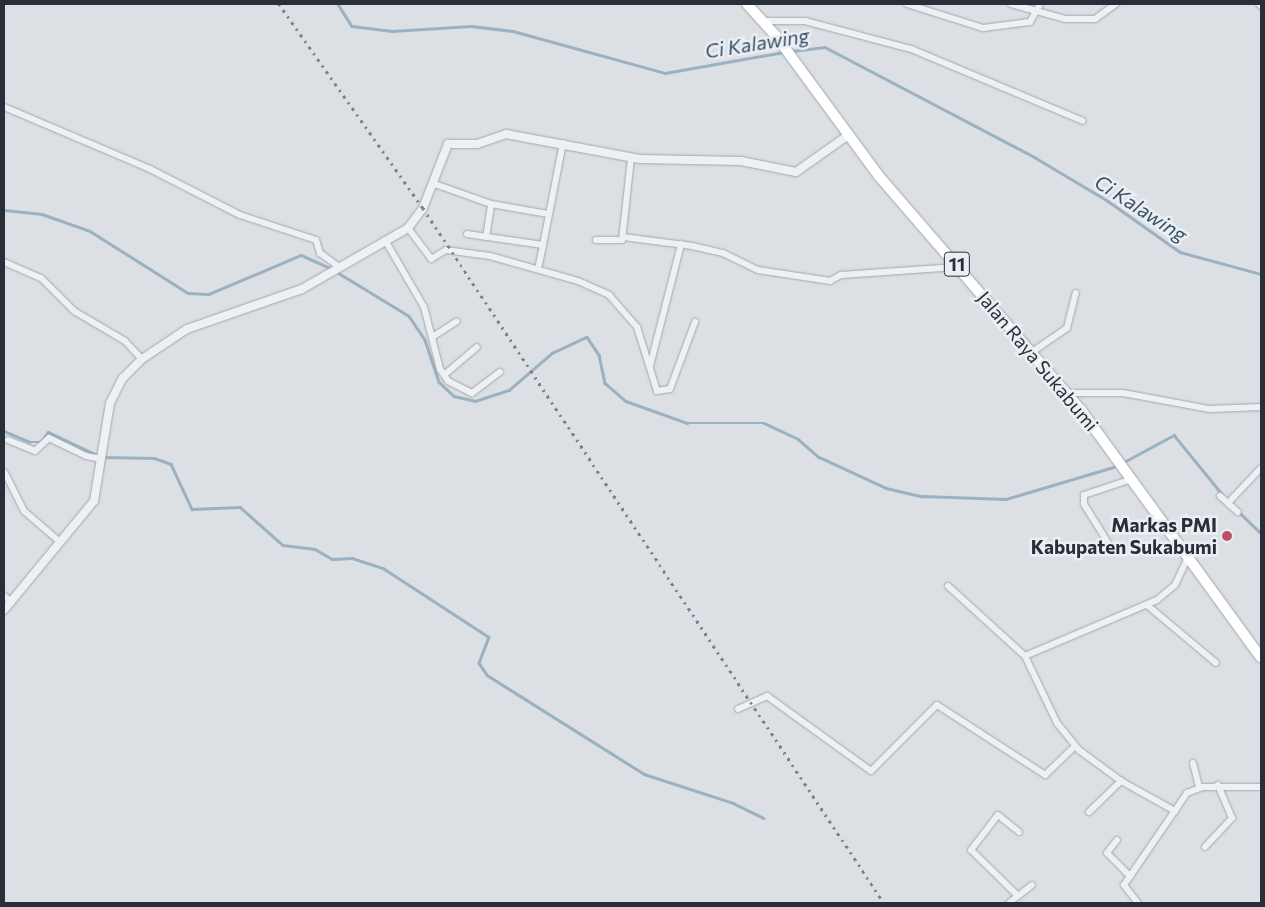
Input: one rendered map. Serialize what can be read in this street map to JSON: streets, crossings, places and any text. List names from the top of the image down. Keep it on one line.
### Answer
{"streets":{"highway":["11","Jalan Raya Sukabumi"]},"water":["Ci Kalawing"],"places":["Markas PMI Kabupaten Sukabumi"]}
